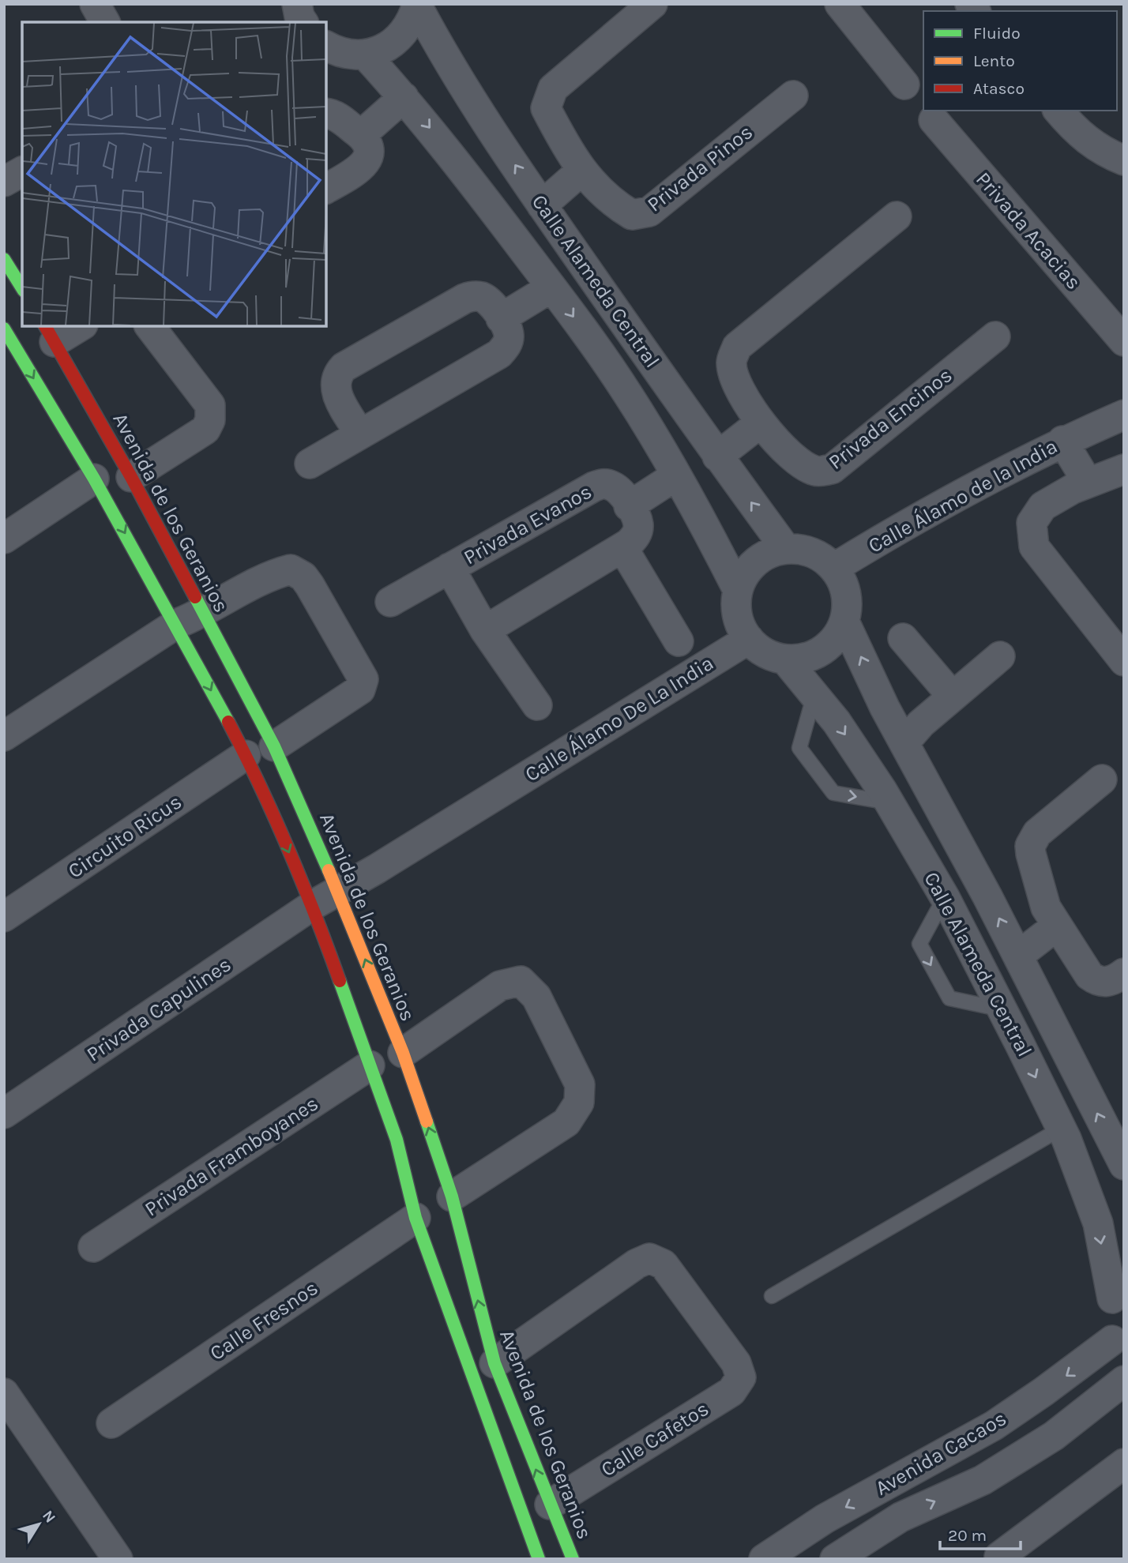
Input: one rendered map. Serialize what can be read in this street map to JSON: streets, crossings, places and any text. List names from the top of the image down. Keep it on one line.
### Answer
{"streets":{"street":["Privada Pinos","Privada Acacias","Calle Alameda Central","Privada Encinos","Calle Álamo de la India","Avenida de los Geranios","Privada Evanos","Calle Álamo De La India","Circuito Ricus","Privada Capulines","Privada Framboyanes","Calle Fresnos","Calle Cafetos","Avenida Cacaos"]},"crossings":[["Calle Alameda Central","Calle Álamo de la India"],["Calle Alameda Central","Calle Álamo De La India"],["Calle Alameda Central","Avenida Cacaos"],["Calle Álamo de la India","Calle Álamo De La India"],["Avenida de los Geranios","Calle Álamo De La India"],["Avenida de los Geranios","Circuito Ricus"],["Avenida de los Geranios","Privada Capulines"],["Avenida de los Geranios","Privada Framboyanes"],["Avenida de los Geranios","Calle Fresnos"],["Avenida de los Geranios","Calle Cafetos"],["Calle Álamo De La India","Privada Capulines"]],"legend":["Fluido","Lento","Atasco"],"scale_bar":"20 m","north":"top right"}
